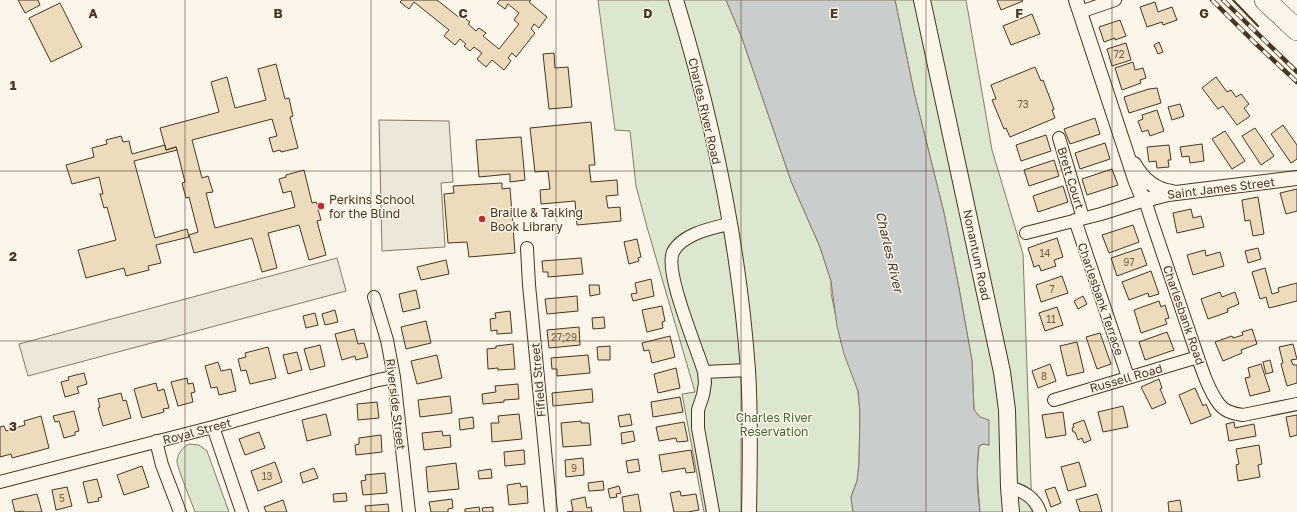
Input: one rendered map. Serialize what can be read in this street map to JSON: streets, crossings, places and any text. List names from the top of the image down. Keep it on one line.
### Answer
{"streets":{"main road":["Nonantum Road"],"street":["Charles River Road","Brett Court","Saint James Street","Charlesbank Terrace","Charlesbank Road","Russell Road","Fifield Street","Riverside Street","Royal Street"]},"crossings":[["Brett Court","Charlesbank Terrace"],["Saint James Street","Charlesbank Road"],["Charlesbank Terrace","Russell Road"],["Charlesbank Road","Russell Road"],["Riverside Street","Royal Street"]],"water":["Charles River"],"parks":["Charles River Reservation"],"places":["Perkins School for the Blind","Braille & Talking Book Library"],"house_numbers":["72","73","14","97","7","11","27;29","8","9","13","5"],"grid":{"columns":["A","B","C","D","E","F","G"],"rows":["1","2","3"]}}
